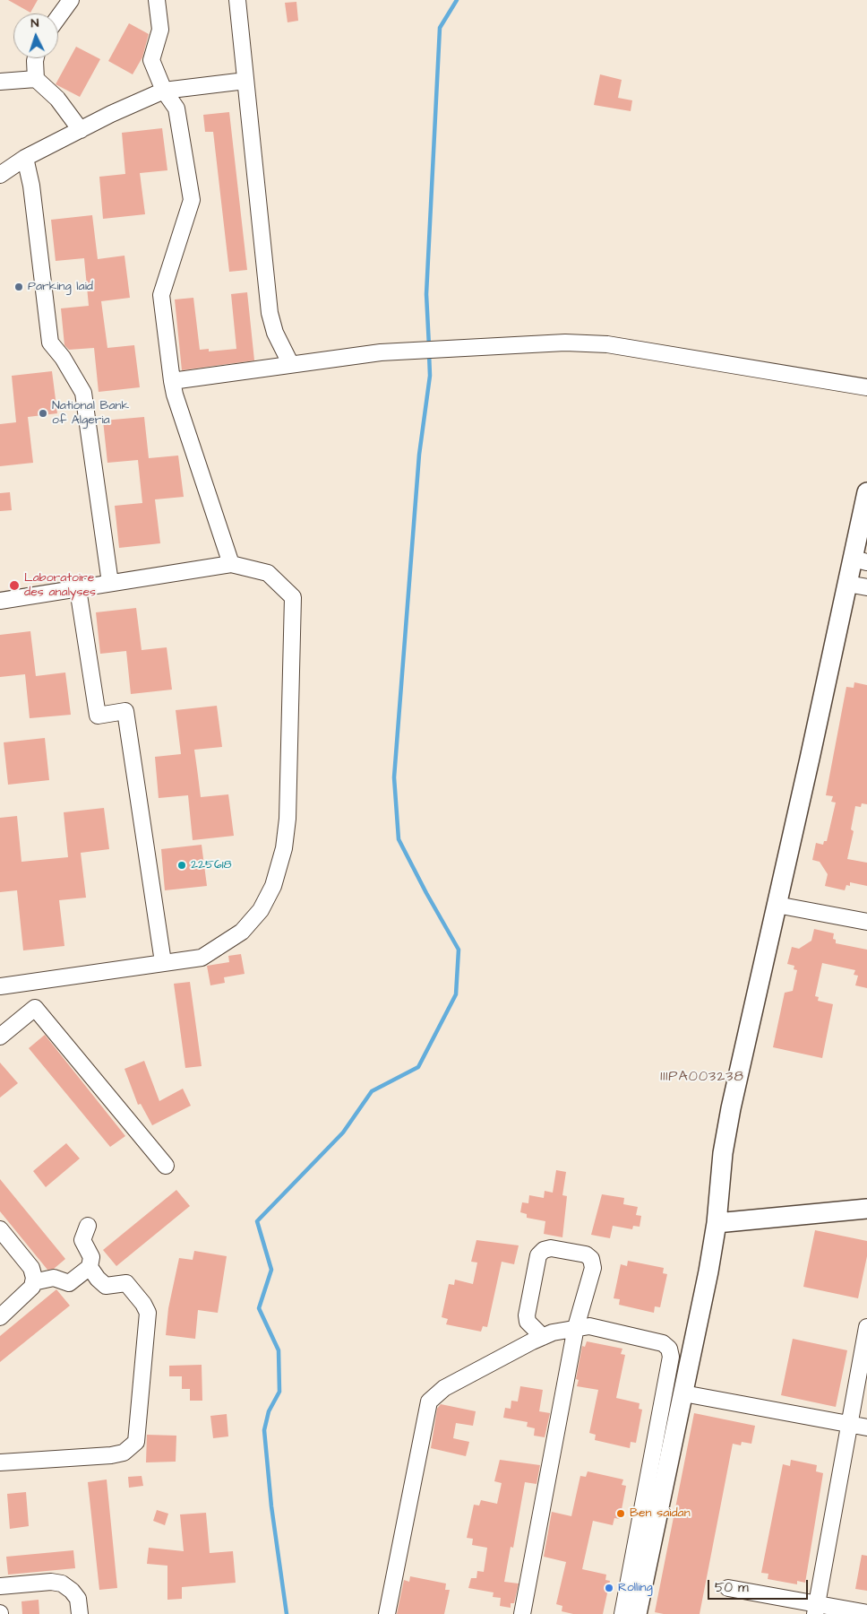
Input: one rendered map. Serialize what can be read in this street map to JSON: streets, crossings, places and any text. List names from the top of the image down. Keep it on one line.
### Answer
{"districts":["111PA003238"],"places":["Parking laid","National Bank of Algeria","Laboratoire des analyses","225618","Ben saidan","Rolling"],"scale_bar":"50 m","north":"top"}
